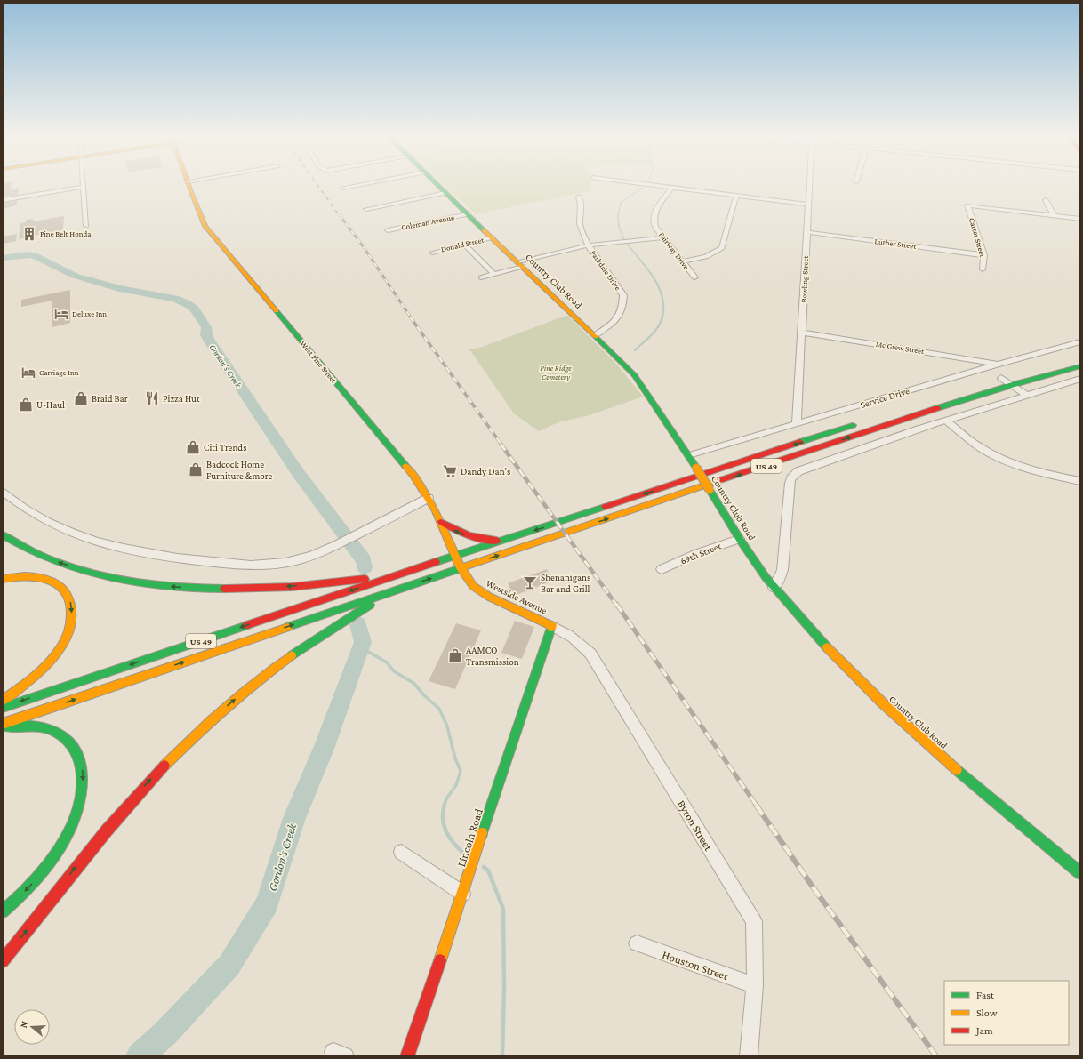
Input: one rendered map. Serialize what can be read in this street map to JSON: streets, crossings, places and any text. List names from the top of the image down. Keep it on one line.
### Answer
{"streets":{"main road":["Country Club Road","West Pine Street","US 49","Westside Avenue","Lincoln Road"],"street":["Coleman Avenue","Carter Street","Luther Street","Donald Street","Fairway Drive","Parkdale Drive","Bowling Street","Mc Grew Street","Service Drive","69th Street","Byron Street","Houston Street"]},"crossings":[["Coleman Avenue","Country Club Road"],["Carter Street","Luther Street"],["Luther Street","Bowling Street"],["Donald Street","Country Club Road"],["Parkdale Drive","Country Club Road"],["Bowling Street","Mc Grew Street"],["Bowling Street","Service Drive"],["Country Club Road","Service Drive"],["Country Club Road","69th Street"],["Mc Grew Street","Service Drive"],["West Pine Street","US 49"],["West Pine Street","Westside Avenue"],["Westside Avenue","Byron Street"],["Westside Avenue","Lincoln Road"],["Byron Street","Lincoln Road"],["Byron Street","Houston Street"]],"water":["Gordon's Creek"],"parks":["Pine Ridge Cemetery"],"places":{"building":["Pine Belt Honda"],"hotel":["Deluxe Inn","Carriage Inn"],"shop":["Braid Bar","U-Haul","Citi Trends","Badcock Home Furniture &more","AAMCO Transmission"],"restaurant":["Pizza Hut"],"supermarket":["Dandy Dan's"],"bar":["Shenanigans Bar and Grill"]},"legend":["Fast","Slow","Jam"],"north":"left"}
